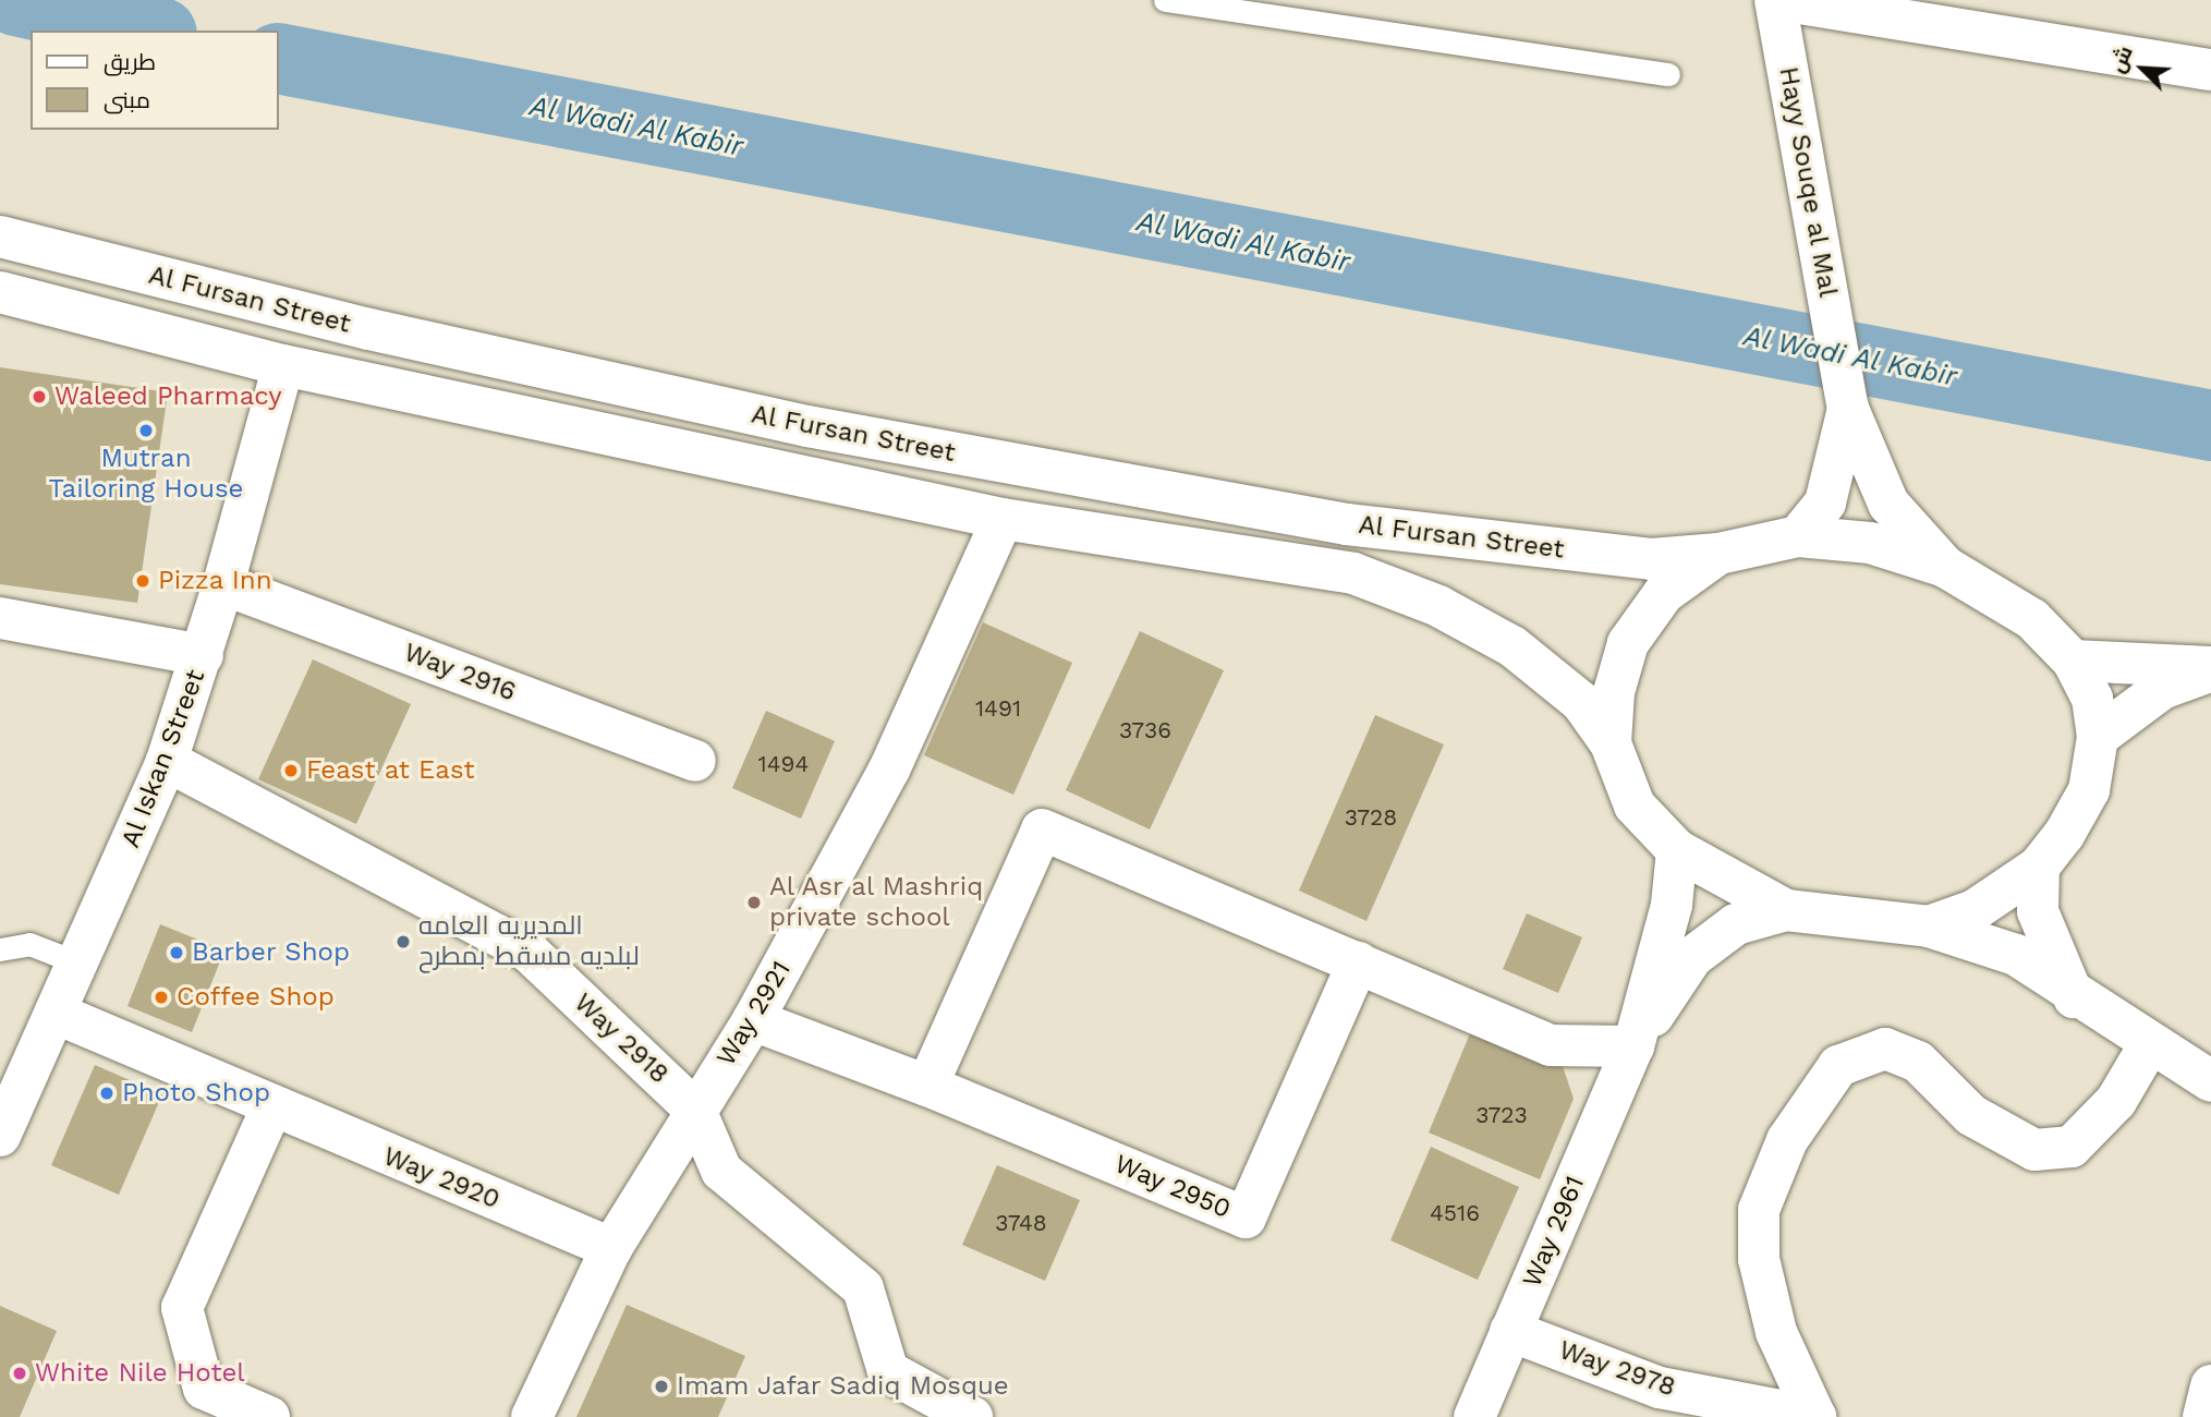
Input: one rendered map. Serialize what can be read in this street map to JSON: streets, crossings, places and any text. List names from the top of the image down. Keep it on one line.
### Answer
{"streets":{"street":["Hayy Souqe al Mal","Al Fursan Street","Way 2916","Al Iskan Street","Way 2921","Way 2918","Way 2920","Way 2950","Way 2961","Way 2978"]},"crossings":[["Hayy Souqe al Mal","Al Fursan Street"],["Al Fursan Street","Al Iskan Street"],["Al Fursan Street","Way 2921"],["Way 2916","Al Iskan Street"],["Al Iskan Street","Way 2918"],["Al Iskan Street","Way 2920"],["Way 2921","Way 2918"],["Way 2921","Way 2920"],["Way 2921","Way 2950"],["Way 2961","Way 2978"]],"water":["Al Wadi Al Kabir"],"places":["Waleed Pharmacy","Mutran Tailoring House","Pizza Inn","Feast at East","Al Asr al Mashriq private school","المديريه العامه لبلديه مسقط بمطرح","Barber Shop","Coffee Shop","Photo Shop","White Nile Hotel","Imam Jafar Sadiq Mosque"],"house_numbers":["1491","3736","1494","3728","3723","4516","3748"],"legend":["طريق","مبنى"],"north":"top left"}
